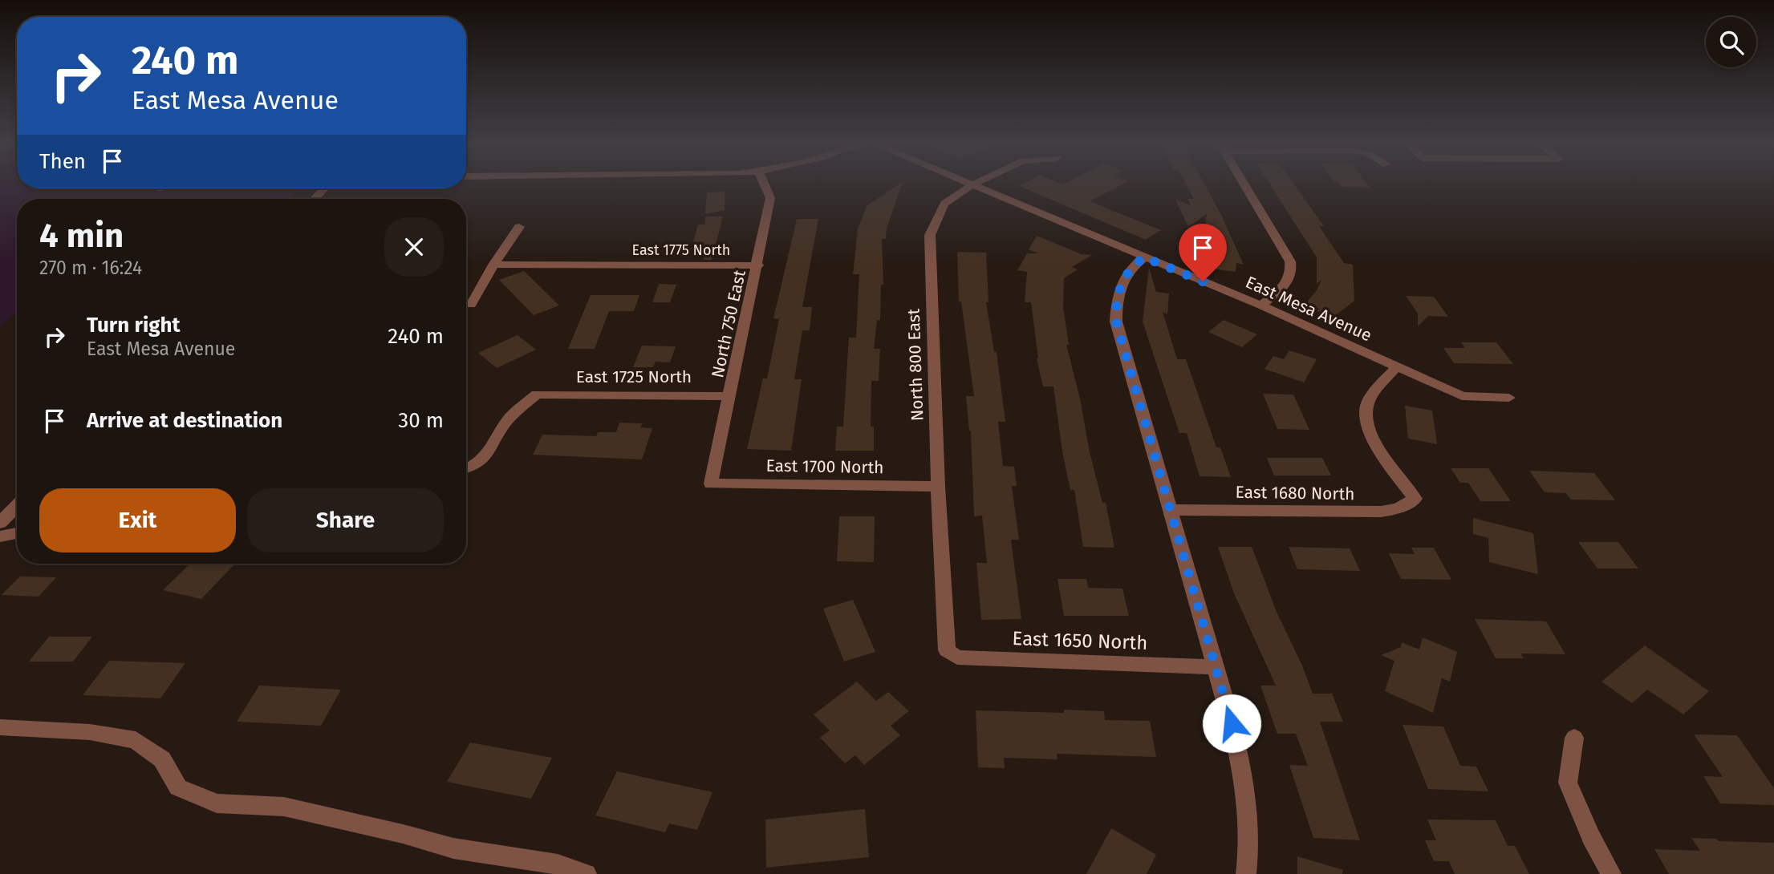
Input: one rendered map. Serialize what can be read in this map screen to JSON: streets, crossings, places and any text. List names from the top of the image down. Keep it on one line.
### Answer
{"streets":{"street":["East 1775 North","East Mesa Avenue","North 750 East","North 800 East","East 1725 North","East 1700 North","East 1680 North","East 1650 North"]},"crossings":[["East 1775 North","North 750 East"],["East Mesa Avenue","North 800 East"],["East Mesa Avenue","East 1680 North"],["North 750 East","East 1725 North"],["North 750 East","East 1700 North"],["North 800 East","East 1700 North"],["North 800 East","East 1650 North"]],"page":{"turn":["240 m","East Mesa Avenue"],"then":"Then","heading":["4 min","270 m · 16:24"],"list":[{"name":"Turn right","note":"East Mesa Avenue","value":"240 m"},{"name":"Arrive at destination","value":"30 m"}],"buttons":["Exit","Share"]}}
